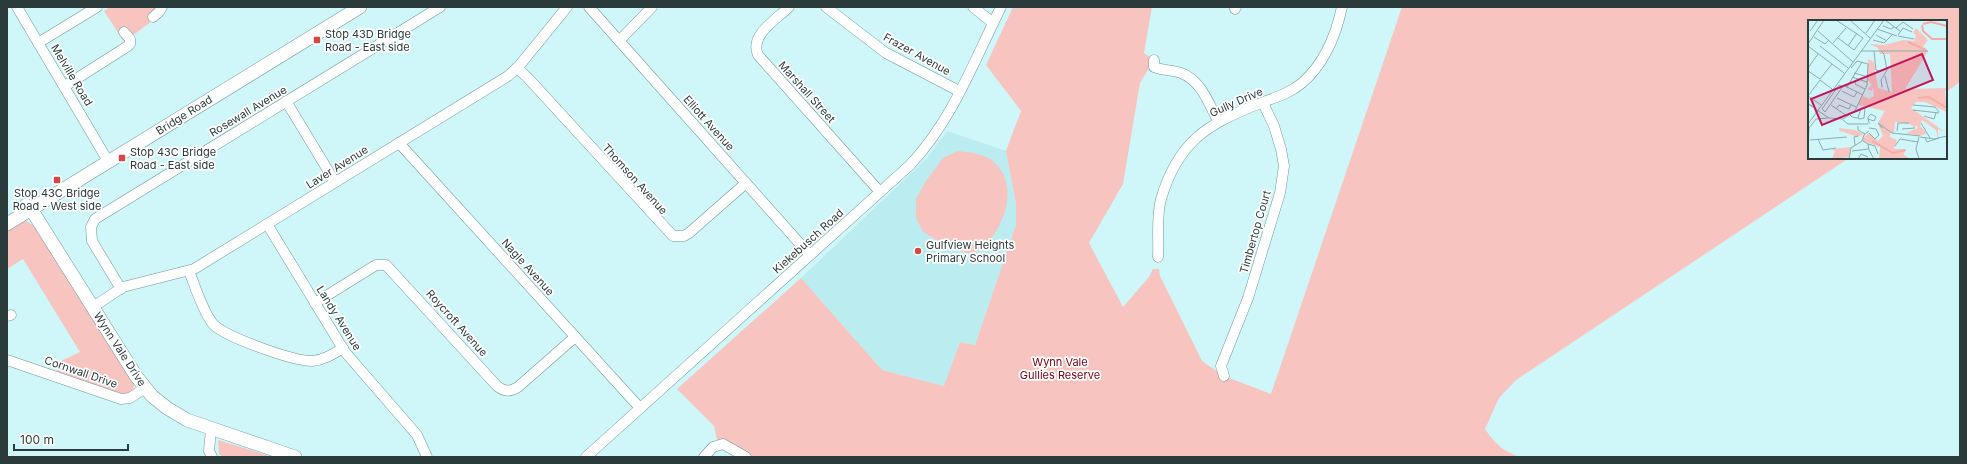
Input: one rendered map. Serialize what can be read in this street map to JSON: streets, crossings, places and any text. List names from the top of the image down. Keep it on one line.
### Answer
{"streets":{"main road":["Bridge Road","Wynn Vale Drive"],"street":["Frazer Avenue","Melville Road","Marshall Street","Gully Drive","Rosewall Avenue","Elliott Avenue","Laver Avenue","Thomson Avenue","Timbertop Court","Kiekebusch Road","Nagle Avenue","Landy Avenue","Roycroft Avenue","Cornwall Drive"]},"crossings":[["Frazer Avenue","Kiekebusch Road"],["Melville Road","Bridge Road"],["Marshall Street","Kiekebusch Road"],["Gully Drive","Timbertop Court"],["Rosewall Avenue","Laver Avenue"],["Bridge Road","Wynn Vale Drive"],["Elliott Avenue","Thomson Avenue"],["Elliott Avenue","Kiekebusch Road"],["Laver Avenue","Thomson Avenue"],["Laver Avenue","Nagle Avenue"],["Laver Avenue","Landy Avenue"],["Laver Avenue","Wynn Vale Drive"],["Kiekebusch Road","Nagle Avenue"],["Nagle Avenue","Roycroft Avenue"],["Landy Avenue","Roycroft Avenue"],["Wynn Vale Drive","Cornwall Drive"]],"parks":["Wynn Vale Gullies Reserve"],"places":{"transit":["Stop 43D Bridge Road - East side","Stop 43C Bridge Road - East side","Stop 43C Bridge Road - West side"],"other":["Gulfview Heights Primary School"]},"scale_bar":"100 m"}
